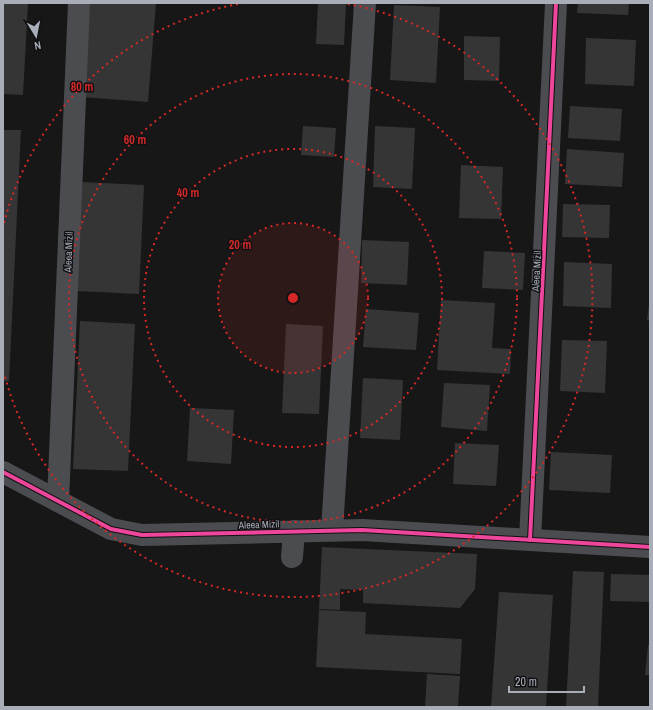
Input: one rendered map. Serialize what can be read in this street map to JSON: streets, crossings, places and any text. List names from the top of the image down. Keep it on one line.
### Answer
{"streets":{"street":["Aleea Mizil"]},"scale_bar":"20 m","north":"bottom","rings":["80 m","60 m","40 m","20 m"]}
